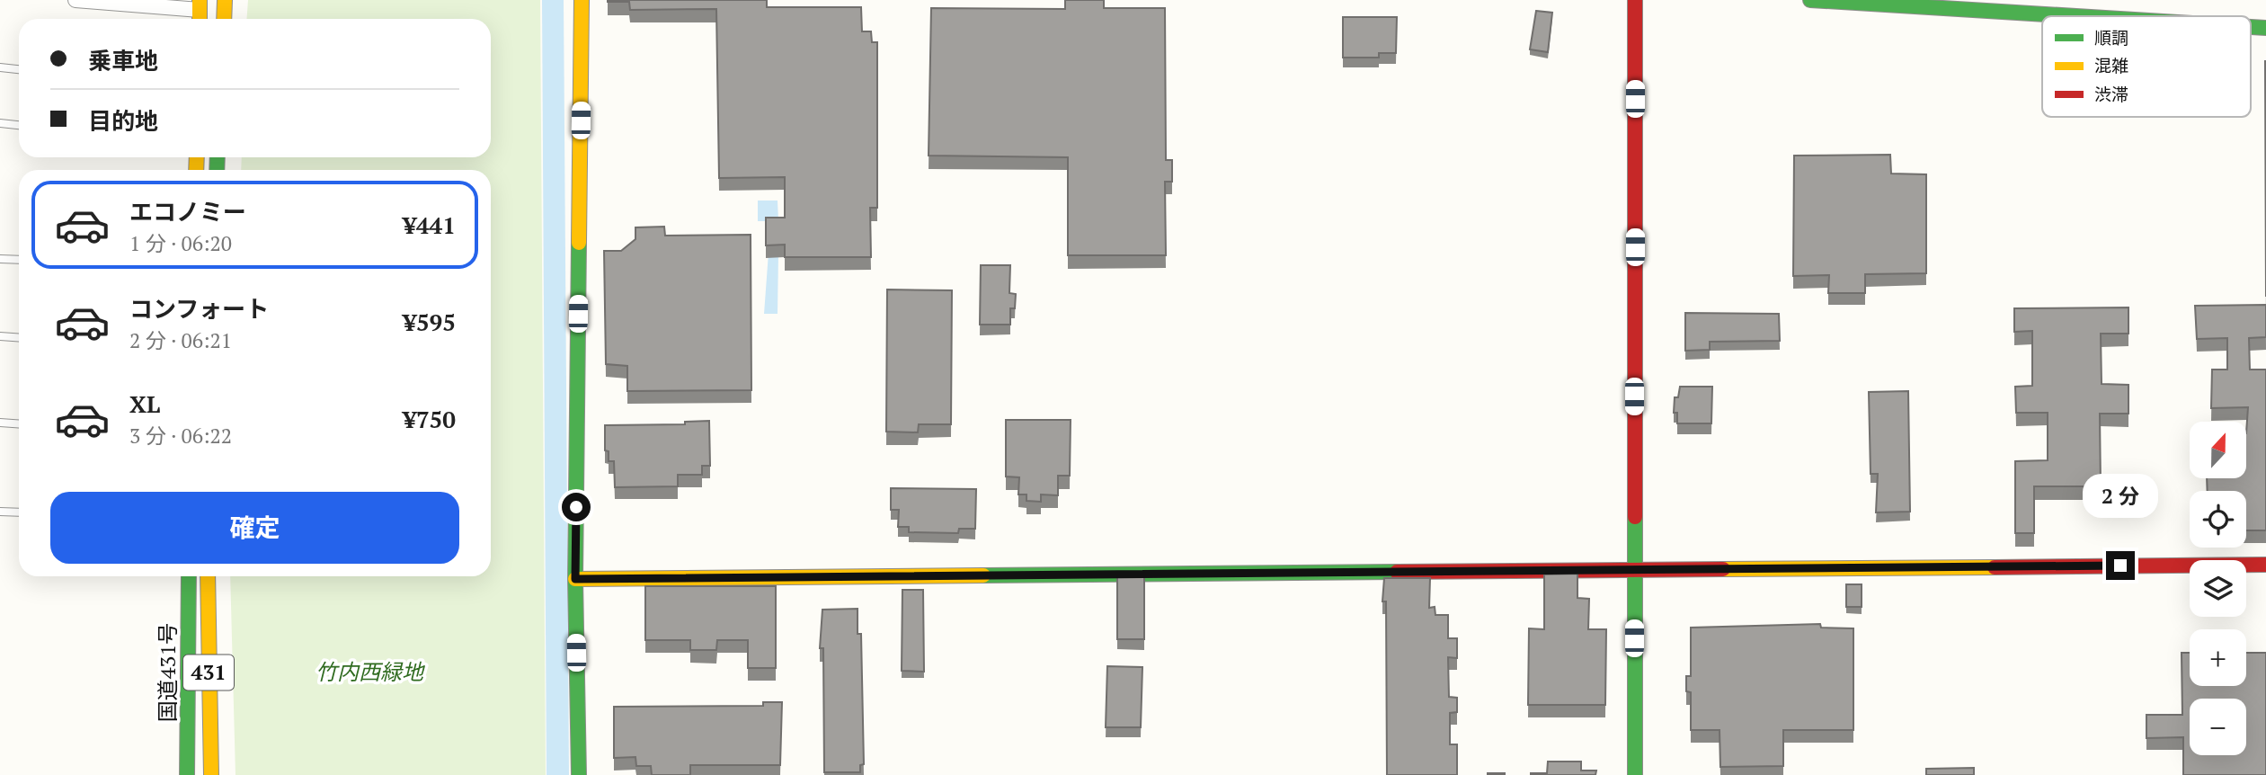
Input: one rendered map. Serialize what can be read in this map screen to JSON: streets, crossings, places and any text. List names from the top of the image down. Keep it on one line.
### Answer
{"streets":{"main road":["国道431号","431"]},"parks":["竹内西緑地"],"legend":["順調","混雑","渋滞"],"north":"top","page":{"banner":["乗車地","目的地"],"list":[{"name":"エコノミー","note":"1 分 · 06:20","value":"¥441"},{"name":"コンフォート","note":"2 分 · 06:21","value":"¥595"},{"name":"XL","note":"3 分 · 06:22","value":"¥750"}],"map_buttons":["+","−"],"bubble":"2 分","buttons":"確定"}}
